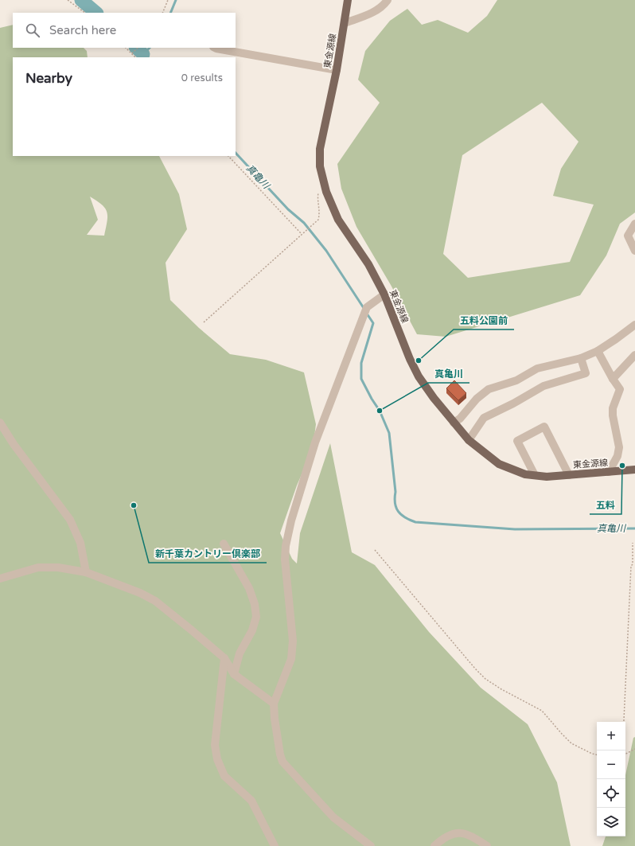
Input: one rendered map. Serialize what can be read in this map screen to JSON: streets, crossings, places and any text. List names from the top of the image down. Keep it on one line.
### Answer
{"streets":{"main road":["東金源線"]},"water":["真亀川"],"places":["五料公園前","真亀川","五料","新千葉カントリー倶楽部"],"page":{"search":"Search here","heading":["Nearby","0 results"],"map_buttons":["+","−"]}}
